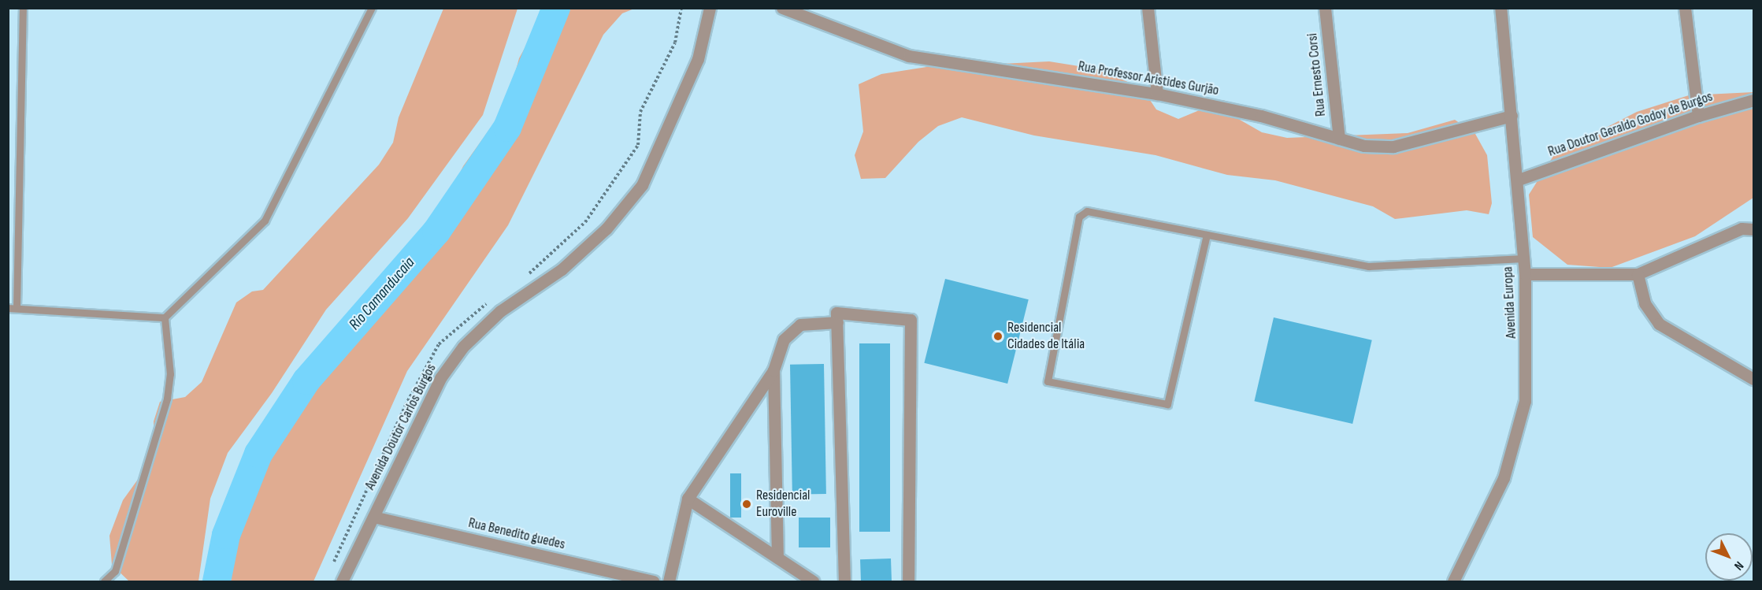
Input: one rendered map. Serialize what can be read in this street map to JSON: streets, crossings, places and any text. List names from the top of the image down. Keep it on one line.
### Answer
{"streets":{"street":["Rua Ernesto Corsi","Rua Professor Aristides Gurjão","Rua Doutor Geraldo Godoy de Burgos","Avenida Europa","Avenida Doutor Carlos Burgos","Rua Benedito guedes"]},"crossings":[["Rua Ernesto Corsi","Rua Professor Aristides Gurjão"],["Rua Professor Aristides Gurjão","Avenida Europa"],["Rua Doutor Geraldo Godoy de Burgos","Avenida Europa"],["Avenida Doutor Carlos Burgos","Rua Benedito guedes"]],"water":["Rio Camanducaia"],"places":["Residencial Cidades de Itália","Residencial Euroville"],"north":"bottom right"}
